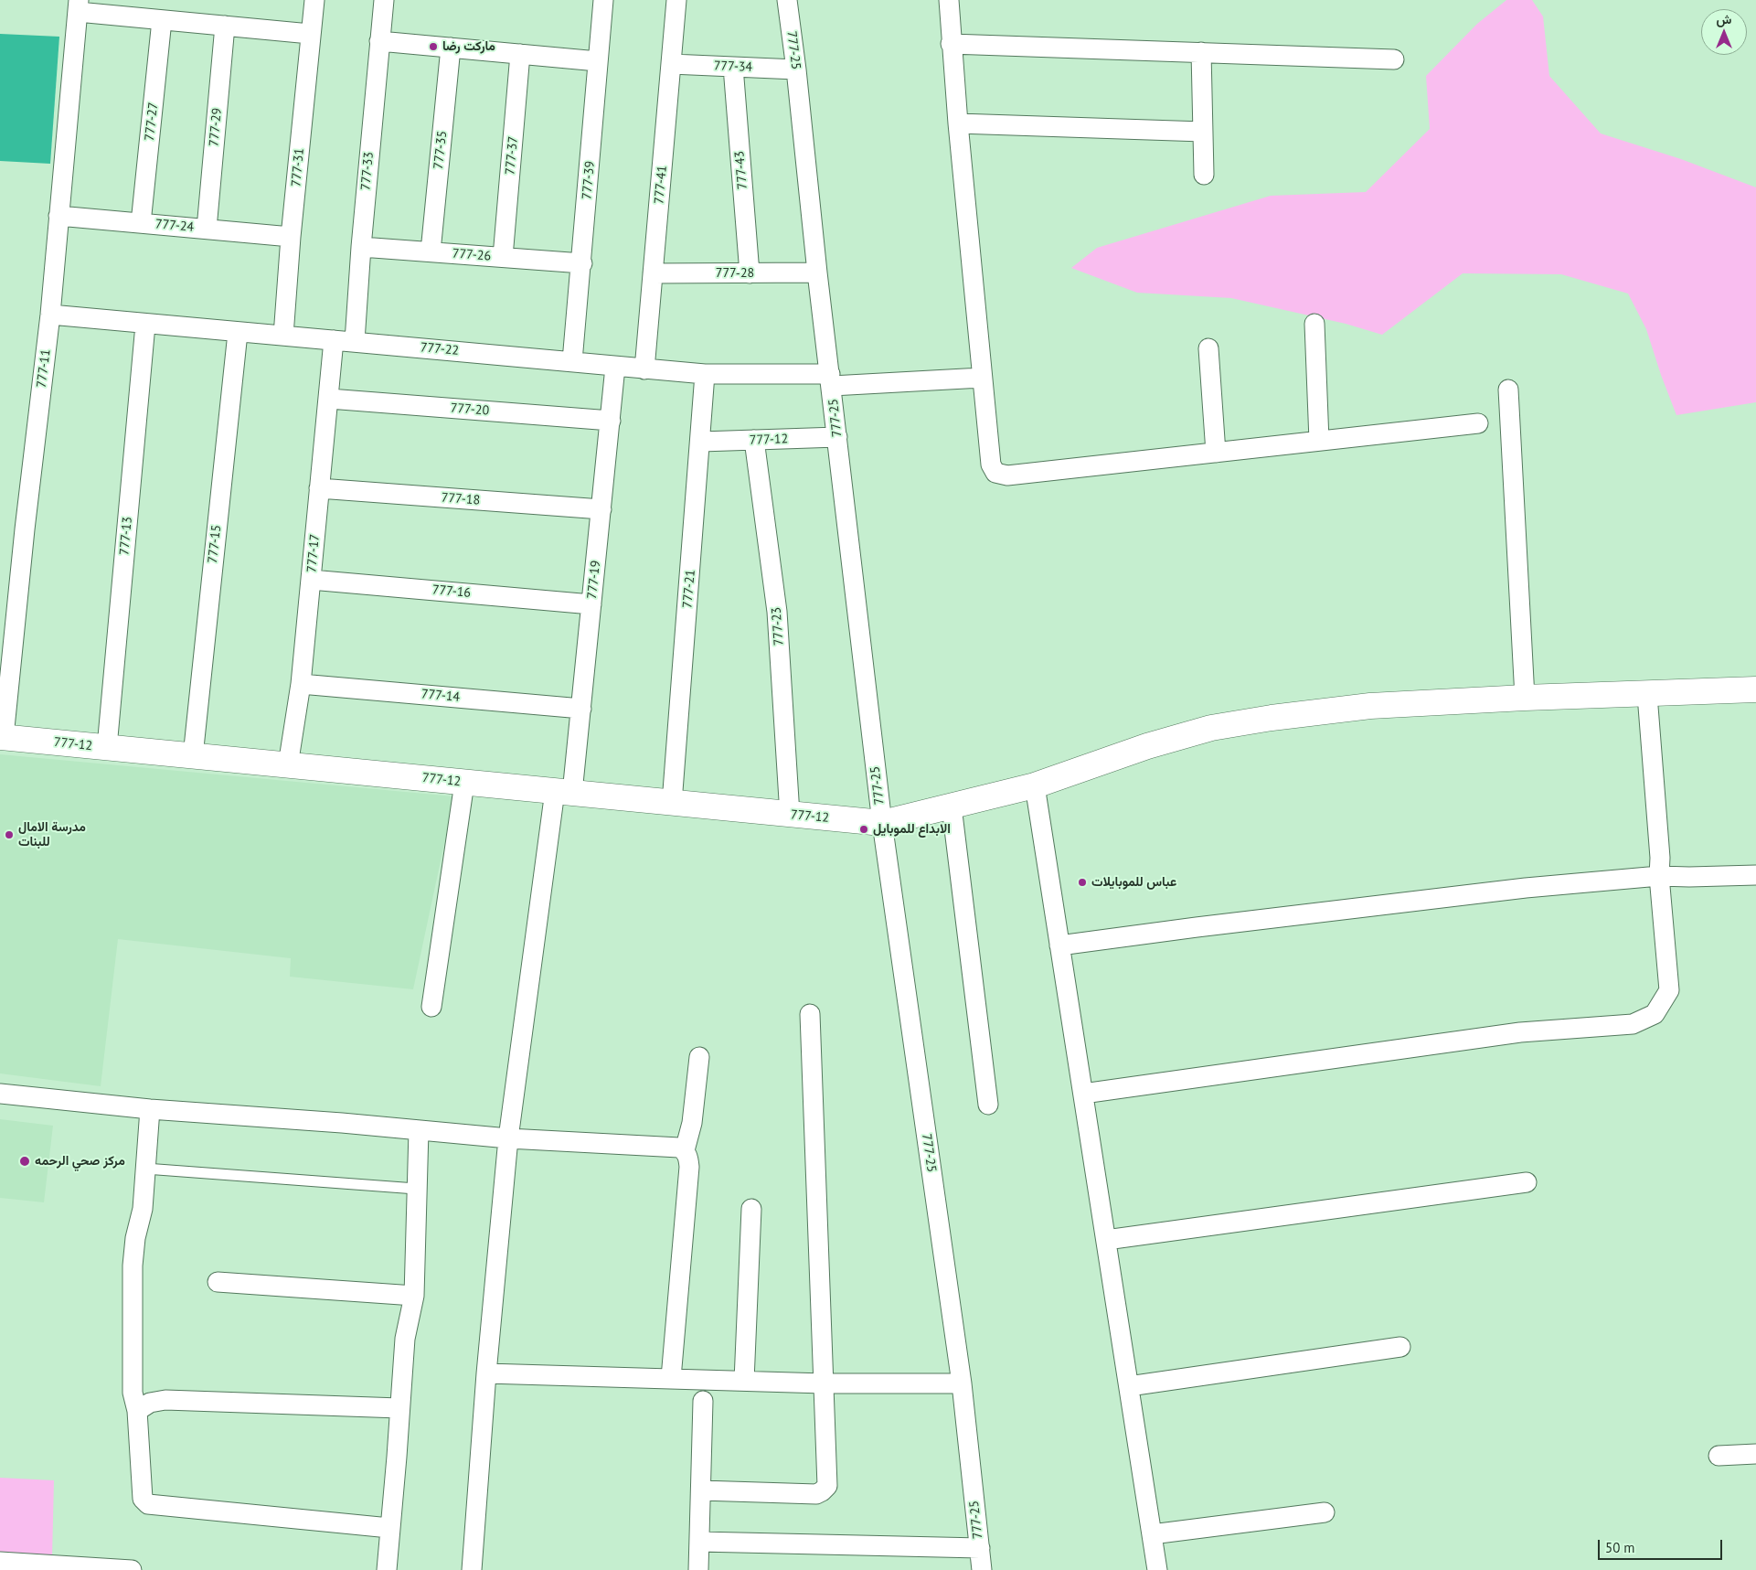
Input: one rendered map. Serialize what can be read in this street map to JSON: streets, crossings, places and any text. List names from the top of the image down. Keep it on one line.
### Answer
{"streets":{"street":["777-25","777-34","777-27","777-29","777-35","777-37","777-31","777-43","777-33","777-39","777-41","777-24","777-26","777-28","777-22","777-11","777-20","777-12","777-18","777-13","777-15","777-17","777-19","777-21","777-16","777-23","777-14"]},"crossings":[["777-25","777-34"],["777-25","777-28"],["777-25","777-22"],["777-25","777-12"],["777-34","777-43"],["777-34","777-41"],["777-27","777-24"],["777-29","777-24"],["777-35","777-26"],["777-37","777-26"],["777-31","777-24"],["777-31","777-22"],["777-43","777-28"],["777-33","777-26"],["777-33","777-22"],["777-39","777-26"],["777-39","777-22"],["777-41","777-28"],["777-41","777-22"],["777-24","777-11"],["777-22","777-11"],["777-22","777-13"],["777-22","777-15"],["777-22","777-17"],["777-22","777-19"],["777-22","777-21"],["777-11","777-12"],["777-20","777-17"],["777-20","777-19"],["777-12","777-13"],["777-12","777-15"],["777-12","777-17"],["777-12","777-19"],["777-12","777-21"],["777-12","777-23"],["777-18","777-17"],["777-18","777-19"],["777-17","777-16"],["777-17","777-14"],["777-19","777-16"],["777-19","777-14"]],"places":["ماركت رضا","الابداع للموبايل","مدرسة الامال للبنات","عباس للموبايلات","مركز صحي الرحمه"],"scale_bar":"50 m","north":"top"}
